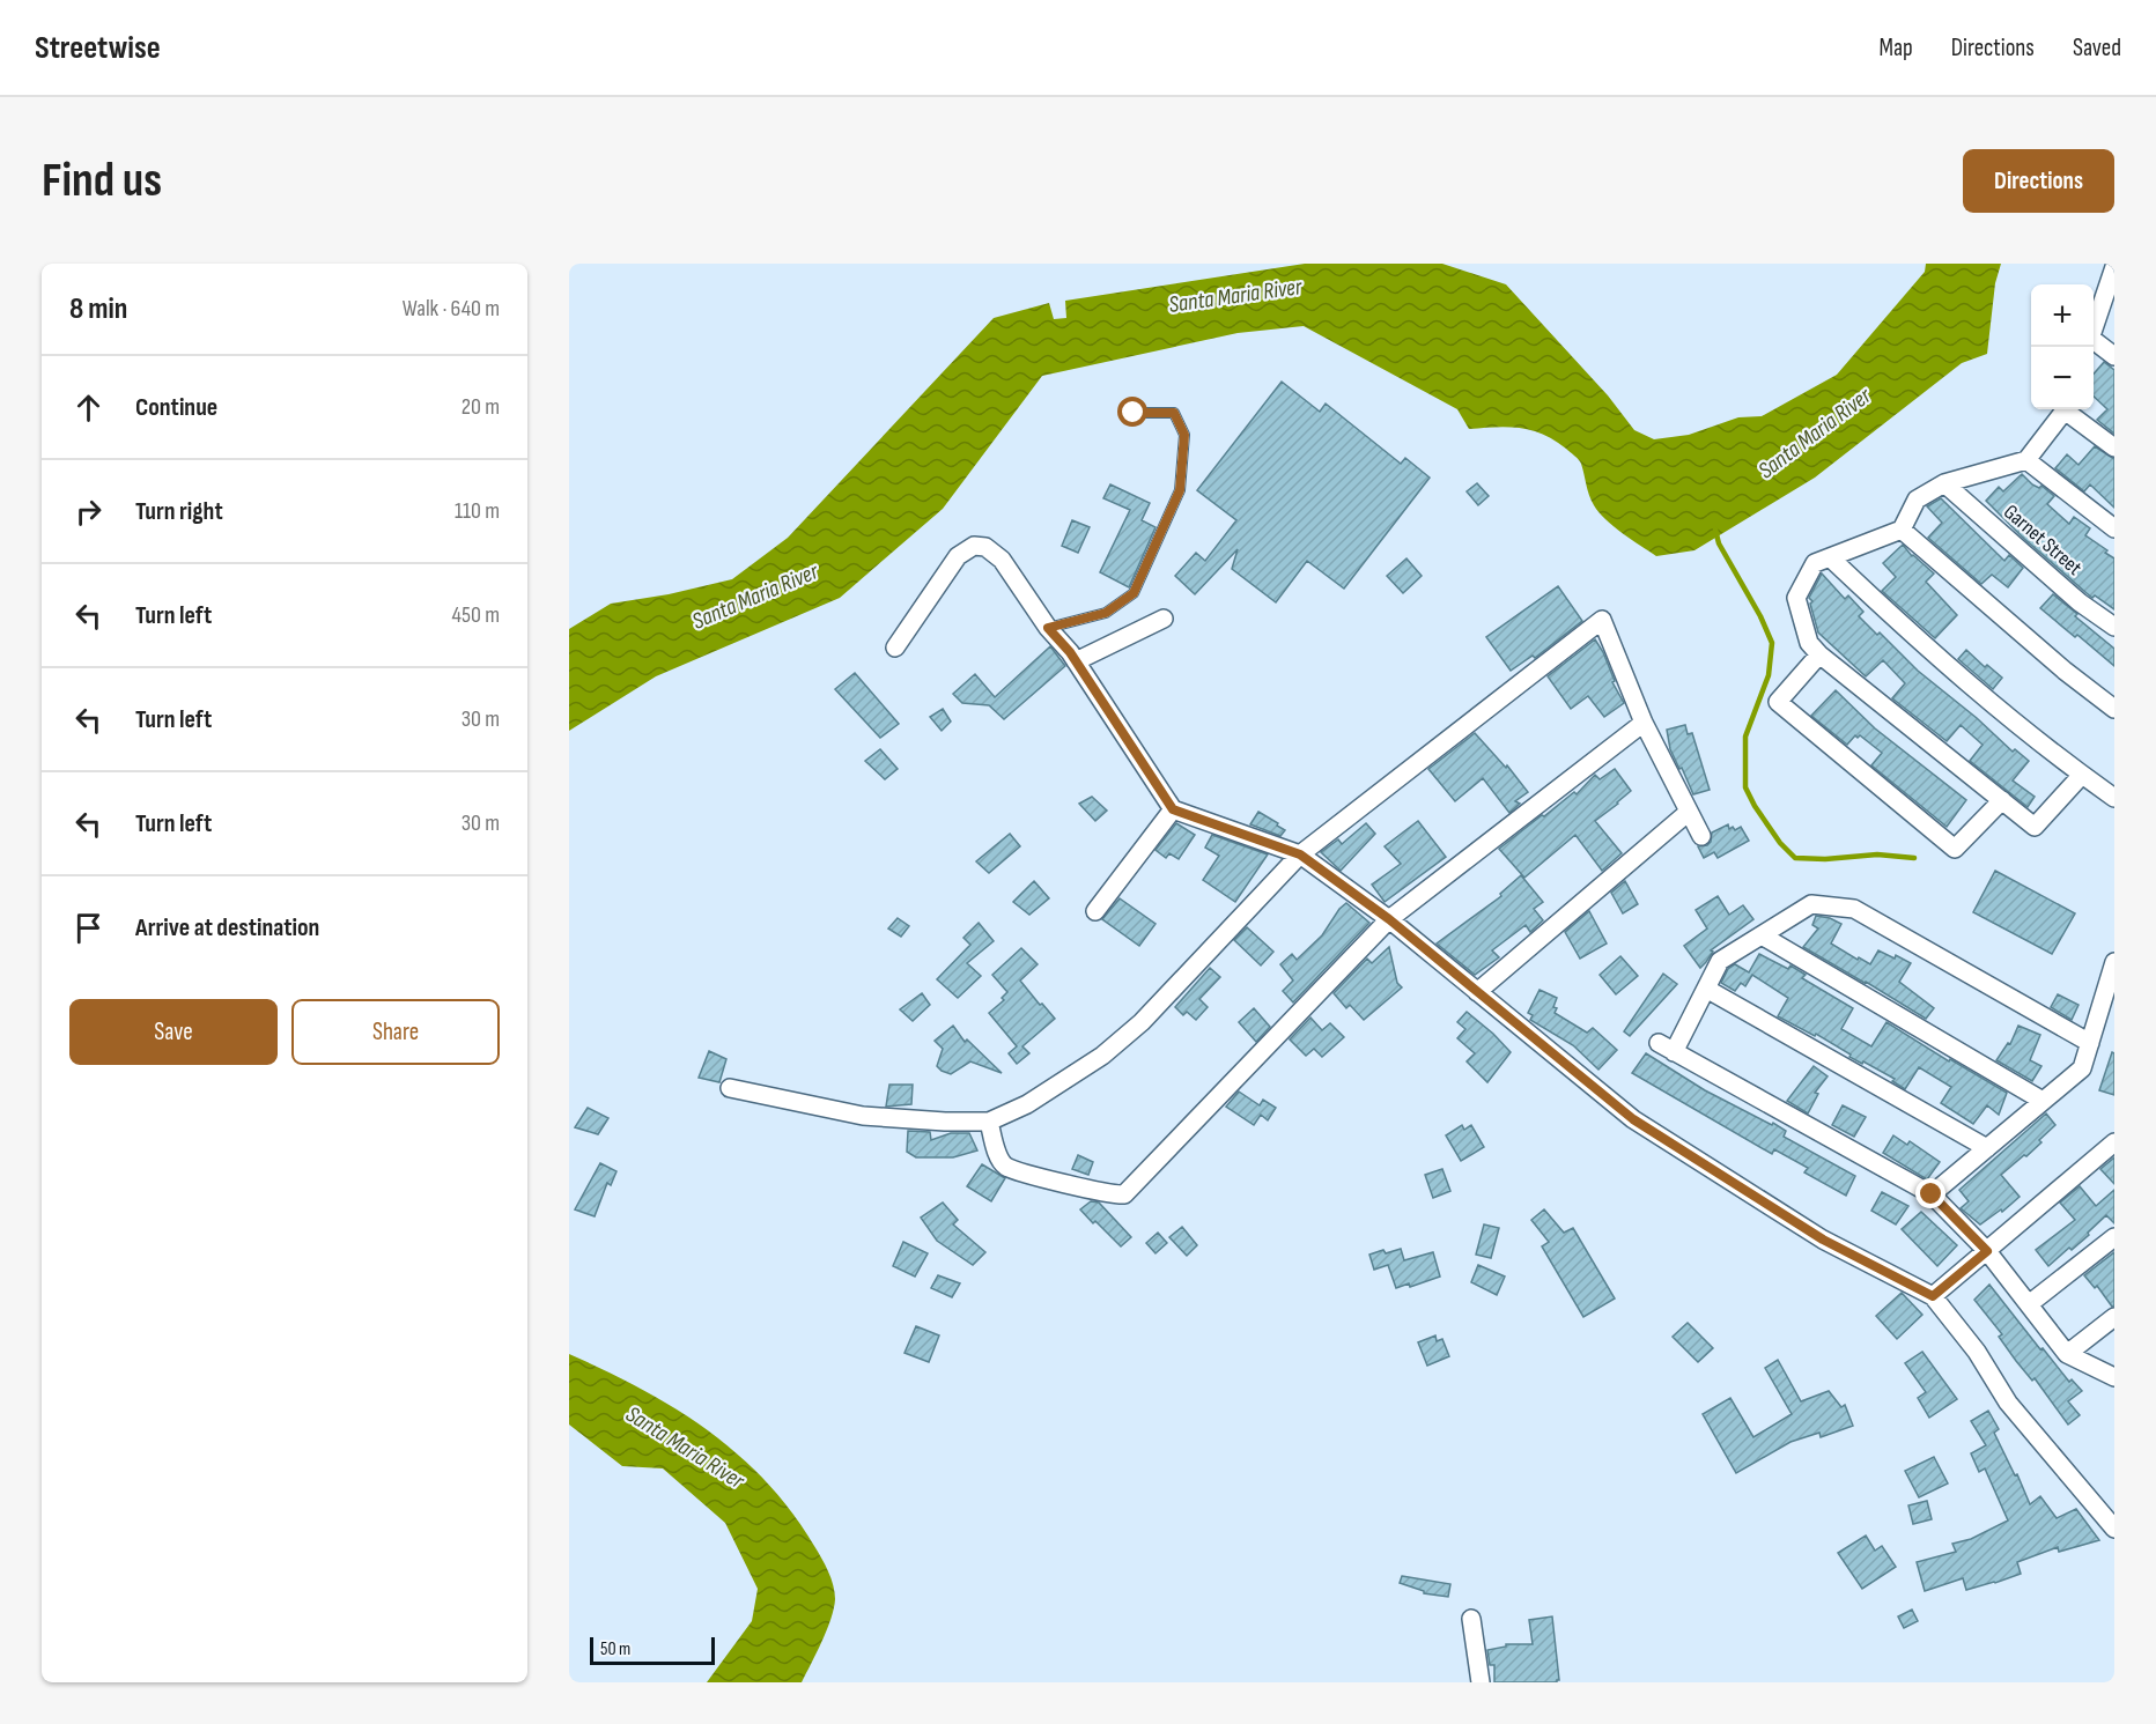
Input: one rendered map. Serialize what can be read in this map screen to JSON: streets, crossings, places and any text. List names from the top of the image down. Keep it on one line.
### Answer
{"streets":{"street":["Garnet Street"]},"water":["Santa Maria River"],"scale_bar":"50 m","page":{"header":"Streetwise","nav":["Map","Directions","Saved"],"buttons":["Directions",["Save","Share"]],"title":"Find us","heading":["8 min","Walk · 640 m"],"map_buttons":["+","−"],"list":[["Continue","20 m"],["Turn right","110 m"],["Turn left","450 m"],["Turn left","30 m"],["Turn left","30 m"],"Arrive at destination"],"scale":"50 m"}}
